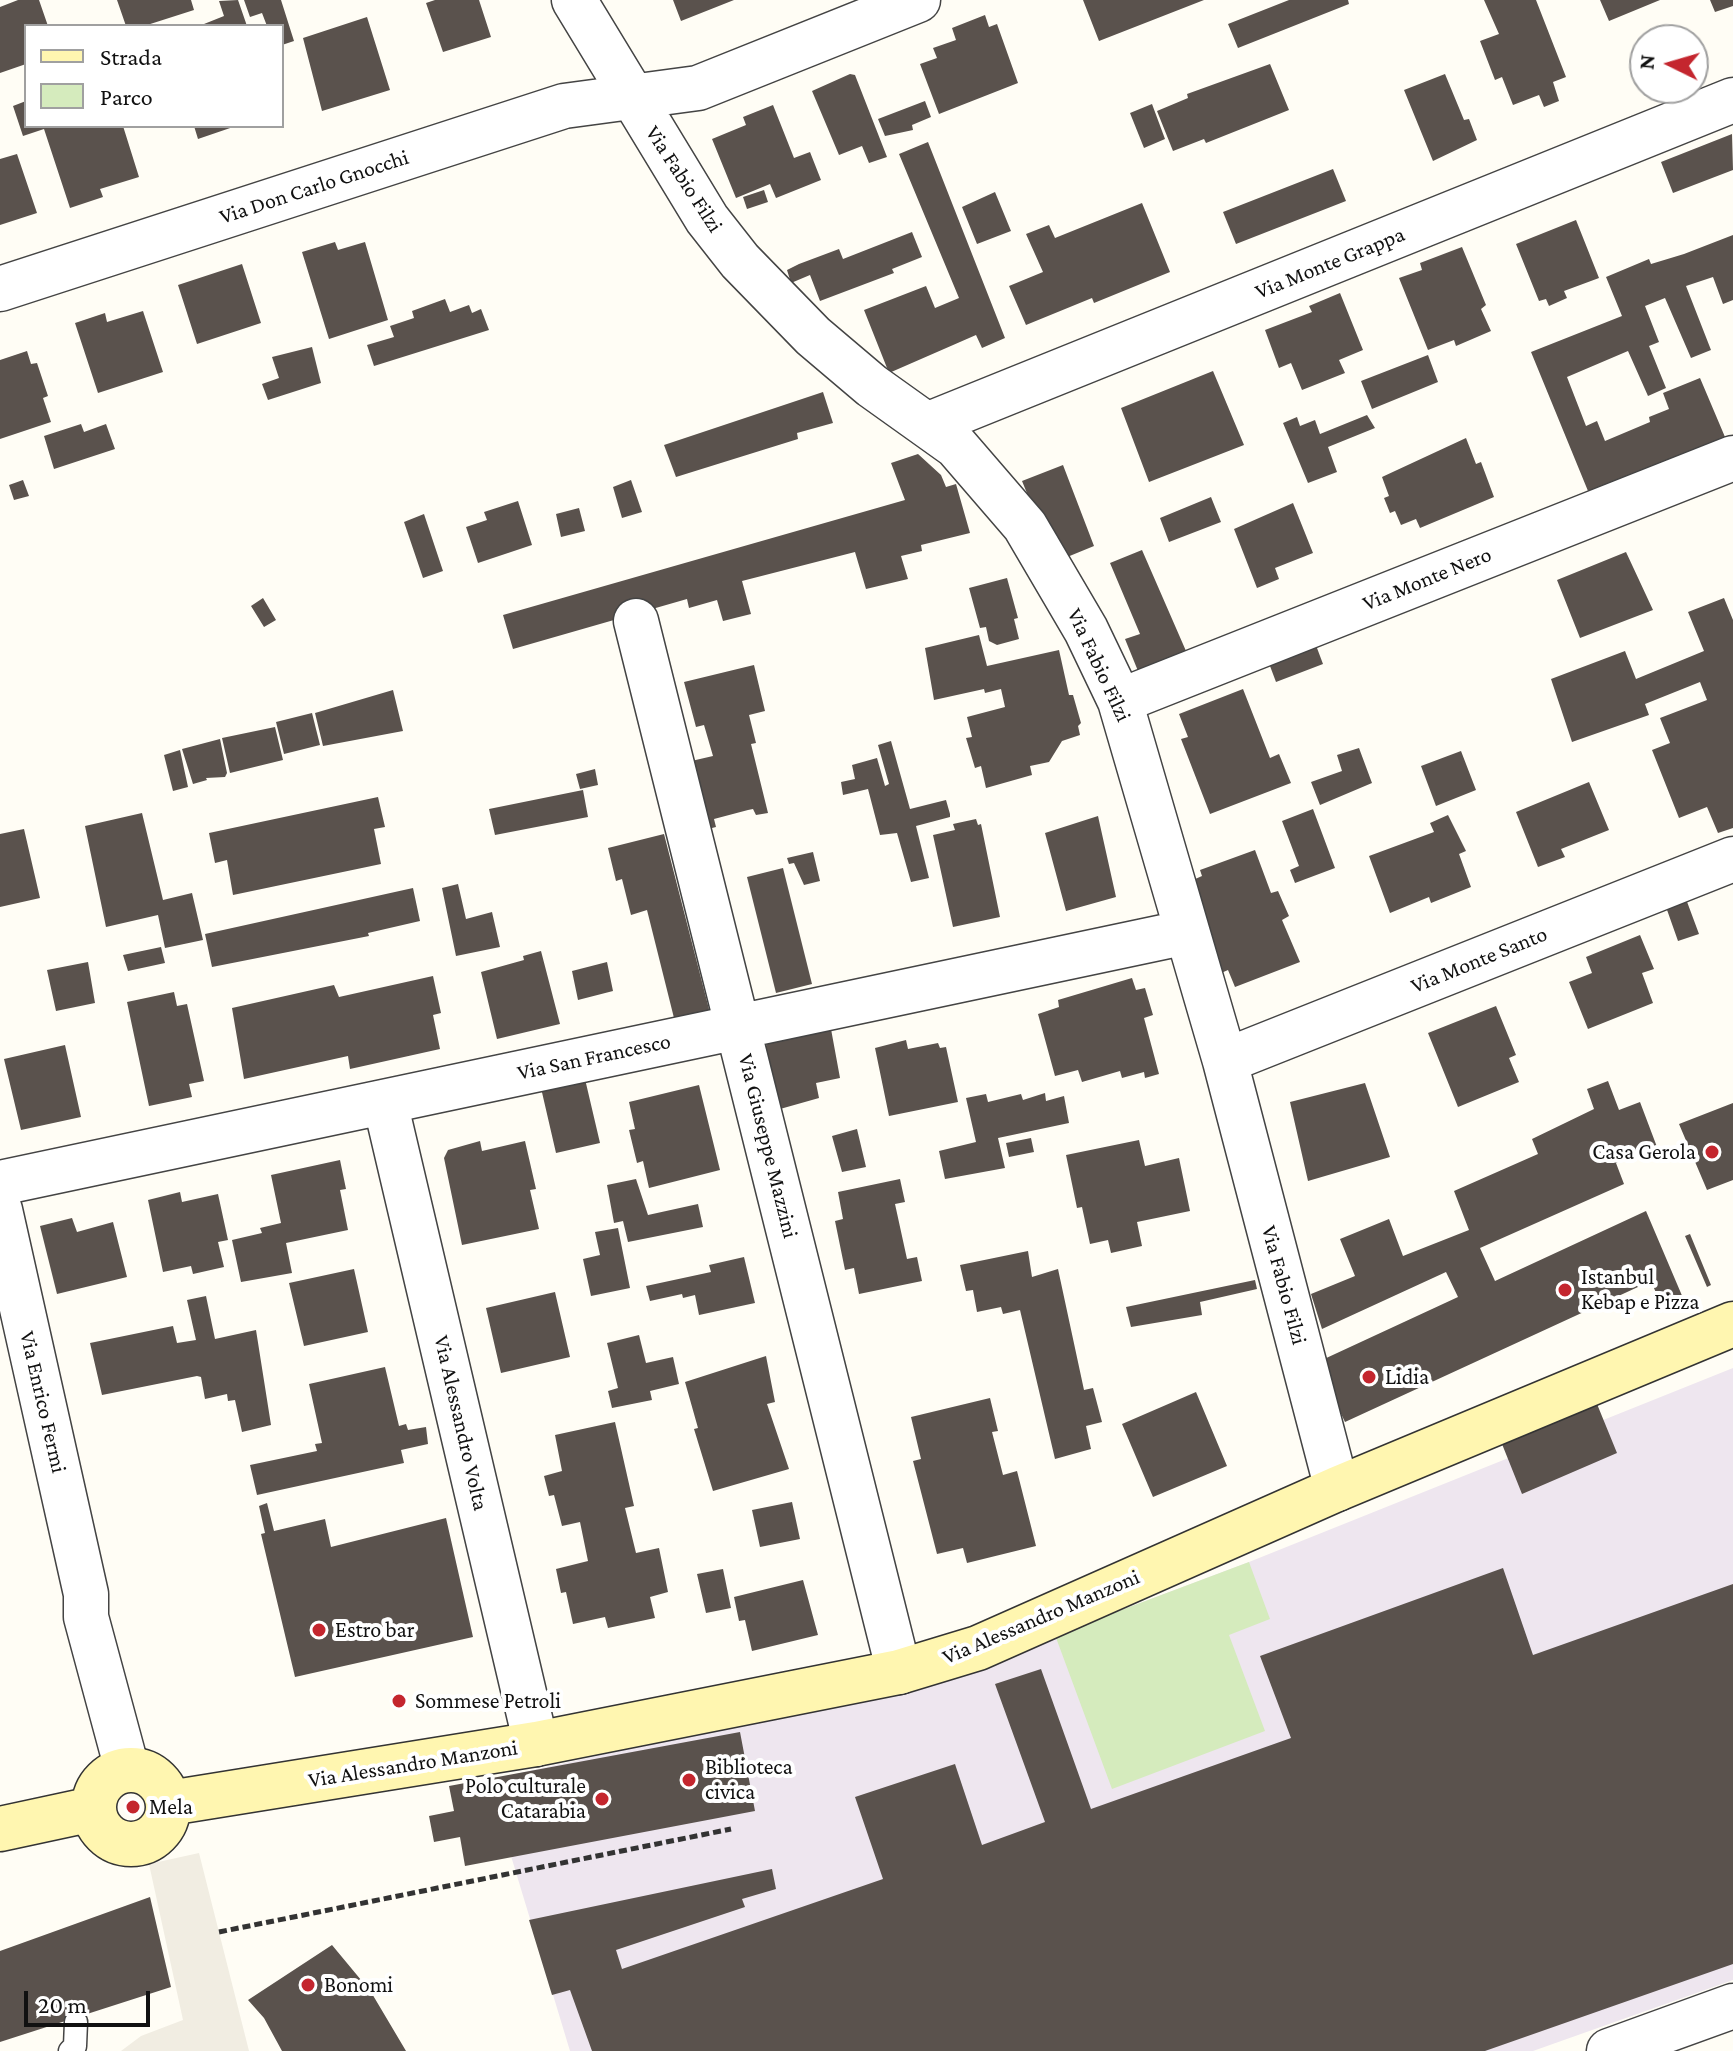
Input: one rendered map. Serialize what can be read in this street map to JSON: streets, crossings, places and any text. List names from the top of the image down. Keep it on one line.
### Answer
{"streets":{"street":["Via Fabio Filzi","Via Don Carlo Gnocchi","Via Monte Grappa","Via Monte Nero","Via Monte Santo","Via San Francesco","Via Giuseppe Mazzini","Via Enrico Fermi","Via Alessandro Volta","Via Alessandro Manzoni"]},"crossings":[["Via Fabio Filzi","Via Don Carlo Gnocchi"],["Via Fabio Filzi","Via Monte Grappa"],["Via Fabio Filzi","Via Monte Nero"],["Via Fabio Filzi","Via Monte Santo"],["Via Fabio Filzi","Via San Francesco"],["Via Fabio Filzi","Via Alessandro Manzoni"],["Via San Francesco","Via Giuseppe Mazzini"],["Via San Francesco","Via Alessandro Volta"],["Via Giuseppe Mazzini","Via Alessandro Manzoni"],["Via Enrico Fermi","Via Alessandro Manzoni"],["Via Alessandro Volta","Via Alessandro Manzoni"]],"places":["Casa Gerola","Istanbul Kebap e Pizza","Lidia","Estro bar","Sommese Petroli","Biblioteca civica","Polo culturale Catarabia","Mela","Bonomi"],"legend":["Strada","Parco"],"scale_bar":"20 m","north":"left"}
